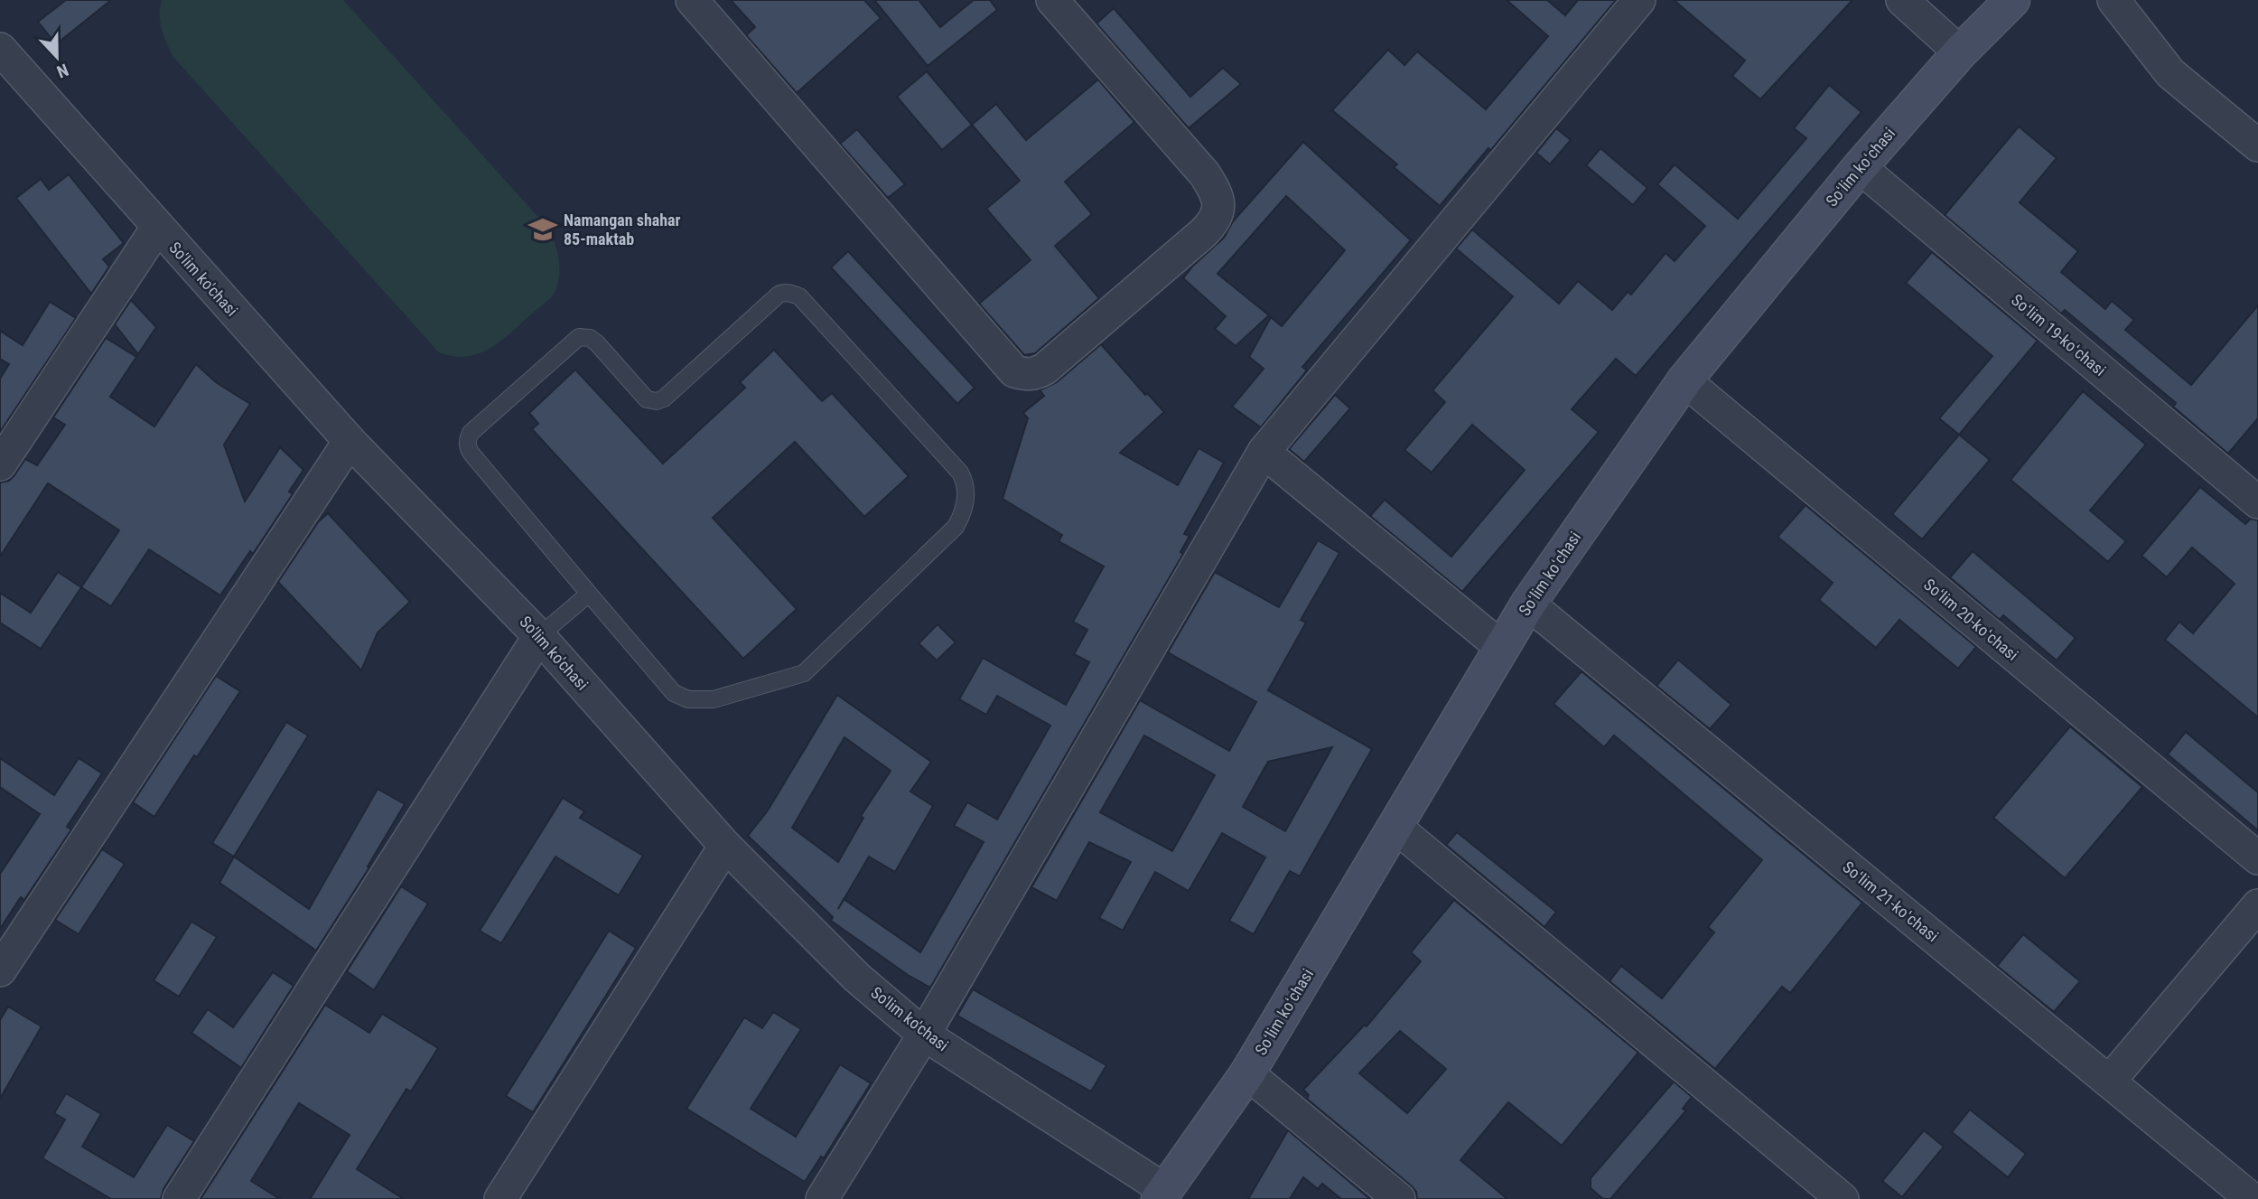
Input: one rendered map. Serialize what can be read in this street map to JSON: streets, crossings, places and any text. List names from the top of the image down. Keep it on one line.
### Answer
{"streets":{"street":["Soʻlim koʻchasi","So'lim ko'chasi","Soʻlim 19-koʻchasi","Soʻlim 20-koʻchasi","Soʻlim 21-koʻchasi"]},"crossings":[["Soʻlim koʻchasi","So'lim ko'chasi"],["Soʻlim koʻchasi","Soʻlim 19-koʻchasi"],["Soʻlim koʻchasi","Soʻlim 20-koʻchasi"],["Soʻlim koʻchasi","Soʻlim 21-koʻchasi"]],"places":{"school or university":["Namangan shahar 85-maktab"]},"north":"bottom"}
